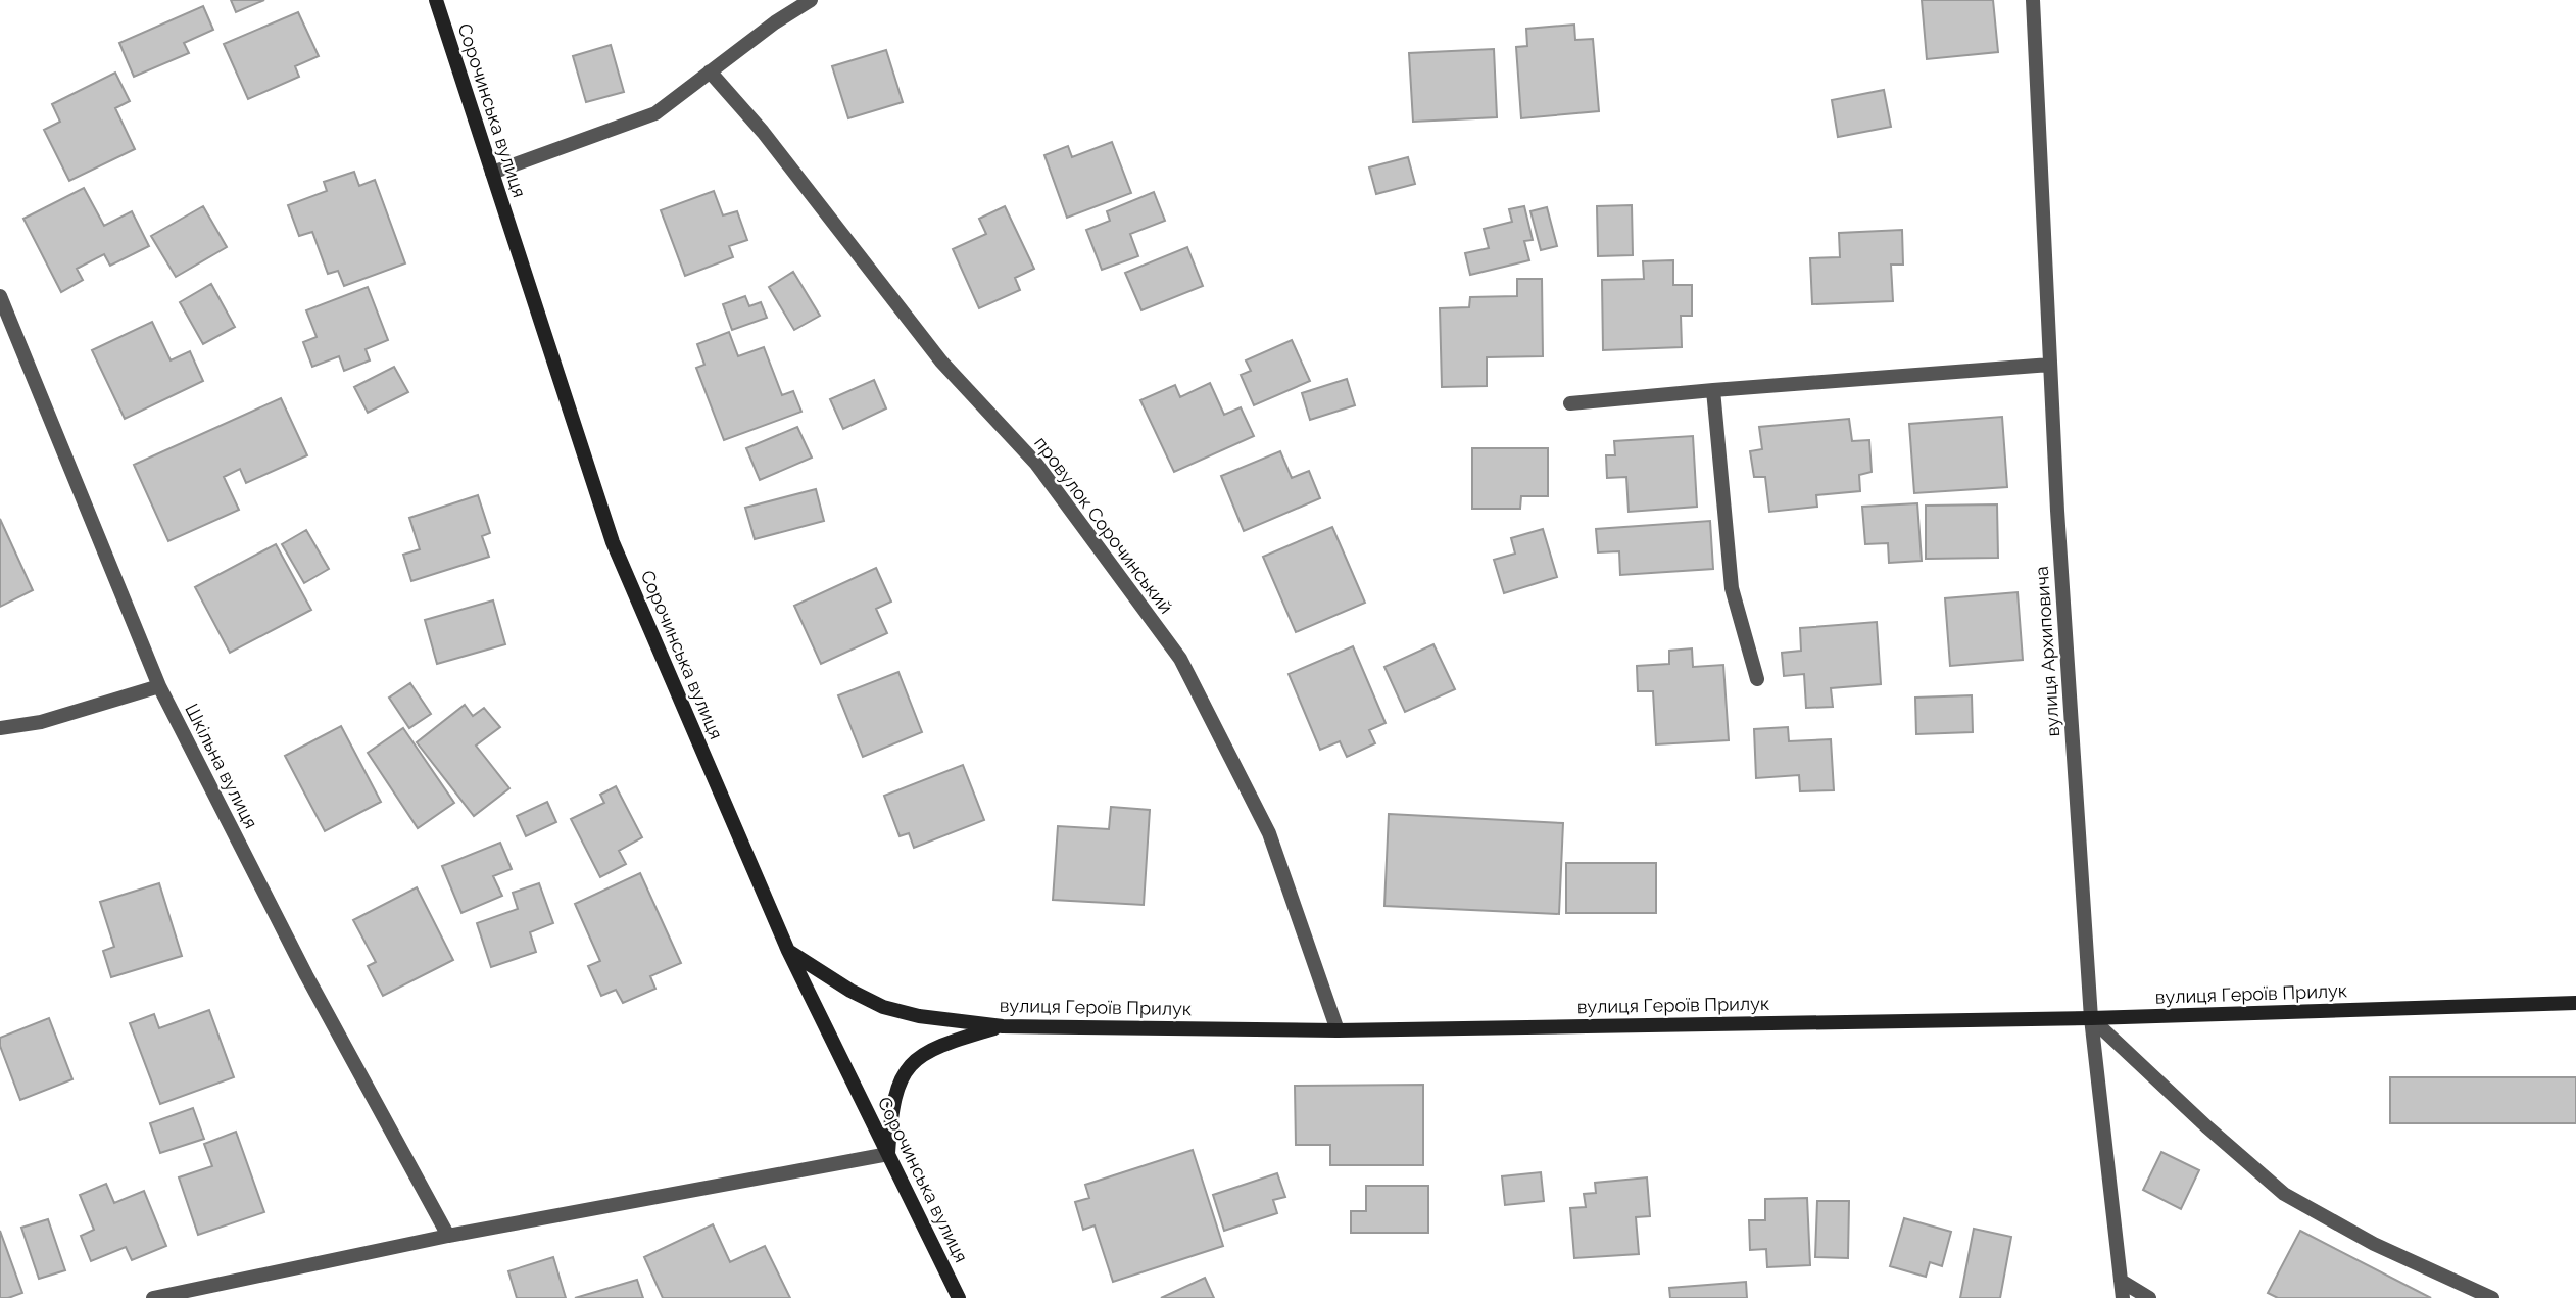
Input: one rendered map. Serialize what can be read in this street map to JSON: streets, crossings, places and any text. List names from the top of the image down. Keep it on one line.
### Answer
{"streets":{"main road":["Сорочинська вулиця","вулиця Героїв Прилук"],"street":["провулок Сорочинський","вулиця Архиповича","Шкільна вулиця"]},"crossings":[["Сорочинська вулиця","вулиця Героїв Прилук"],["провулок Сорочинський","вулиця Героїв Прилук"],["вулиця Архиповича","вулиця Героїв Прилук"]]}
